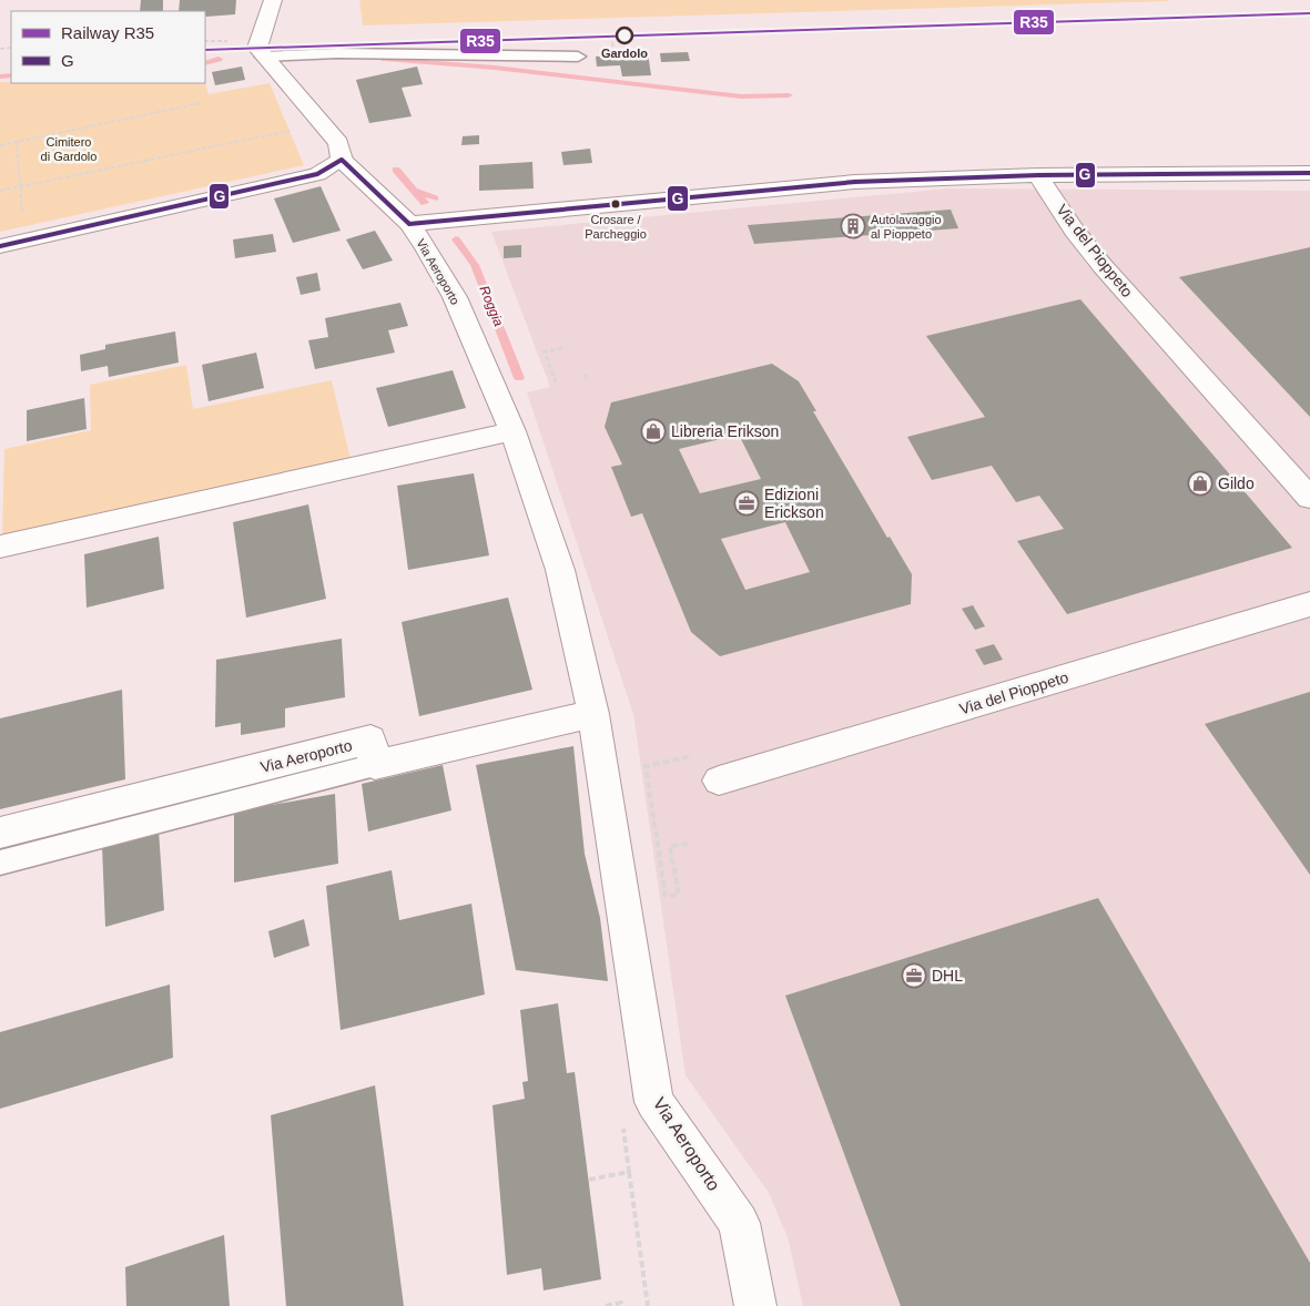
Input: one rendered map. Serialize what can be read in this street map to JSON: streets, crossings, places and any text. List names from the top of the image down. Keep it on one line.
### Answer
{"streets":{"street":["Via del Pioppeto","Via Aeroporto"]},"water":["Roggia"],"parks":["Cimitero di Gardolo"],"places":{"other":["Gardolo","Crosare / Parcheggio"],"building":["Autolavaggio al Pioppeto"],"shop":["Libreria Erikson","Gildo"],"office":["Edizioni Erickson","DHL"]},"lines":["rail line R35","transit line G"],"legend":["Railway R35","G"]}
